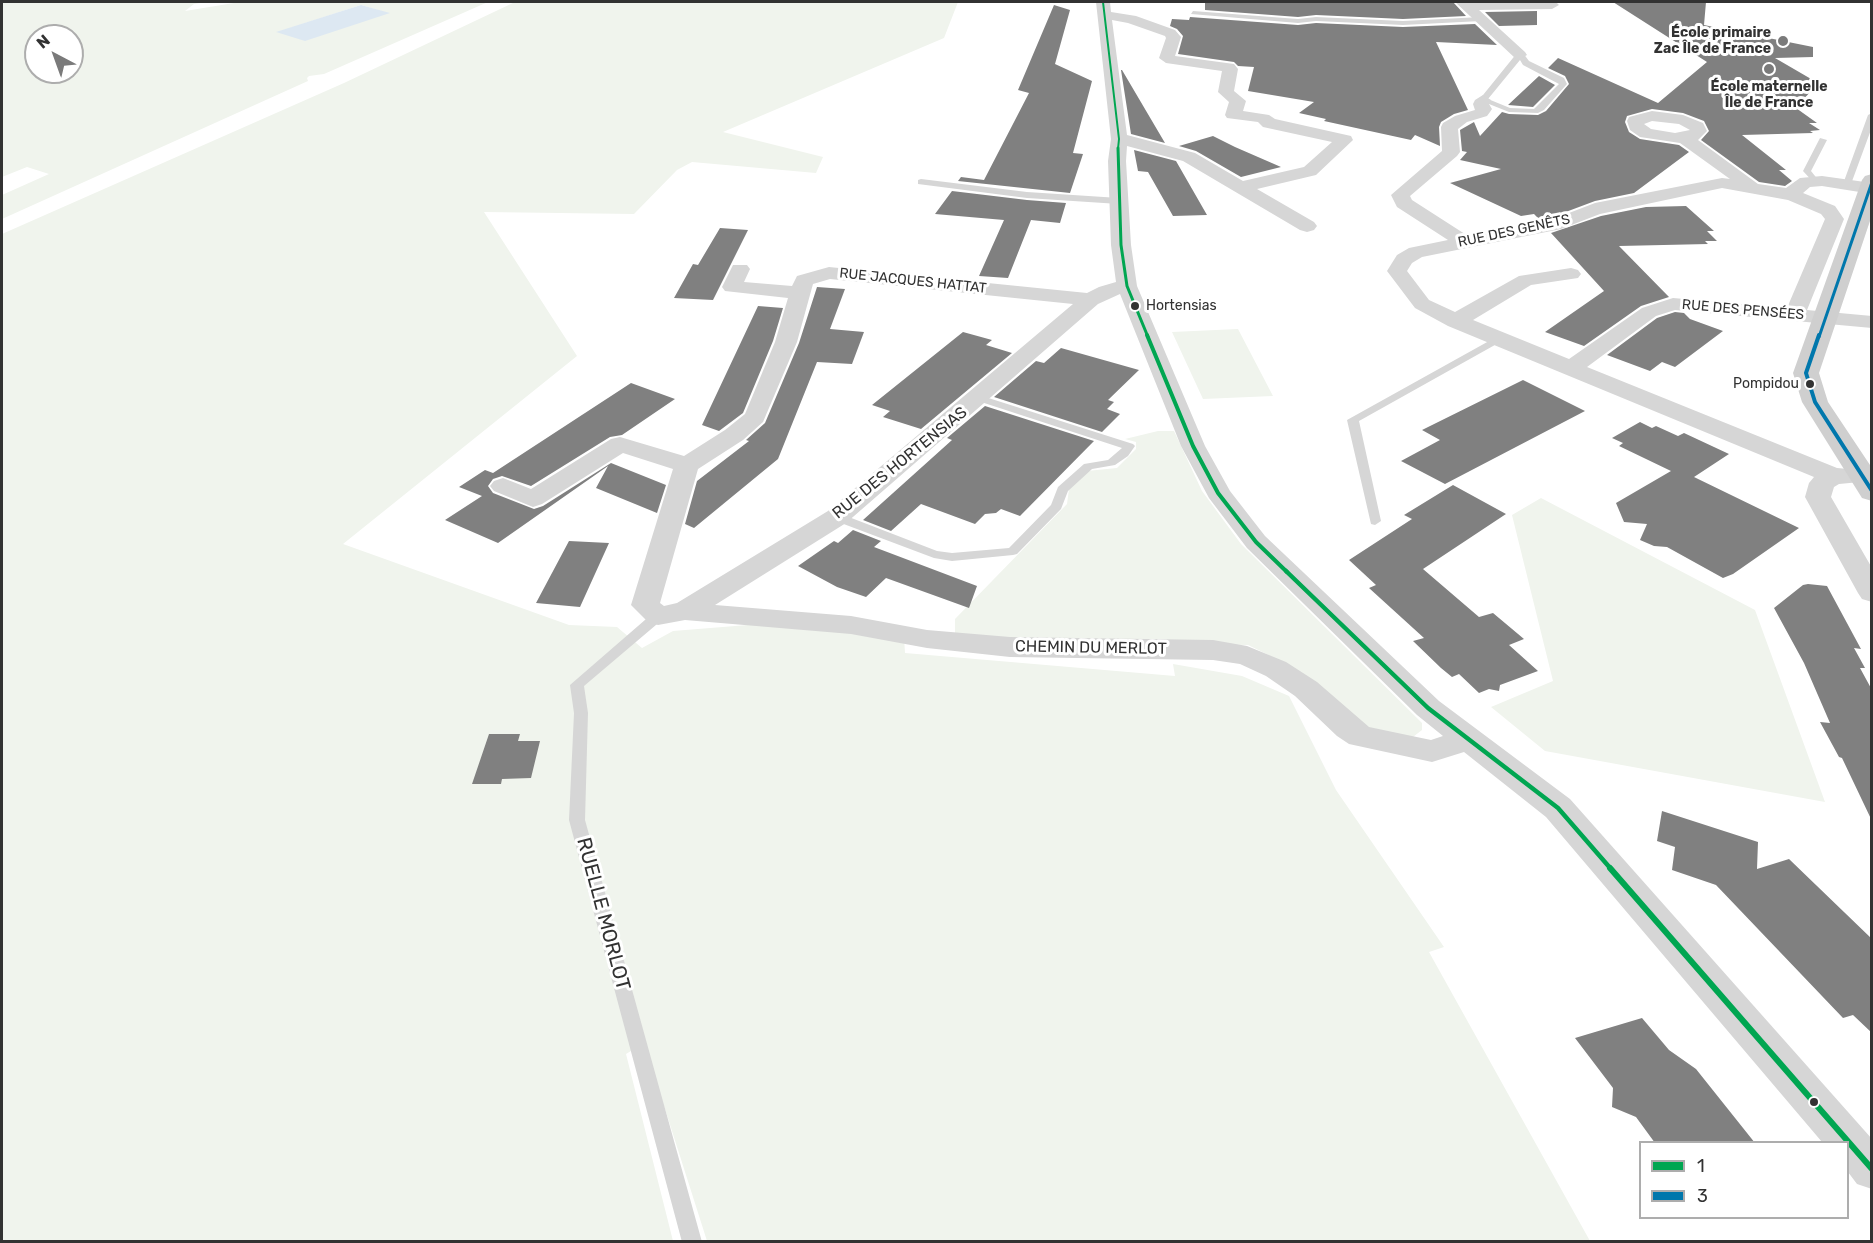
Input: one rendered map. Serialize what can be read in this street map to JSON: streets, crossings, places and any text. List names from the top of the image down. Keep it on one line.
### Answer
{"streets":{"street":["RUE DES GENÊTS","RUE JACQUES HATTAT","RUE DES PENSÉES","RUE DES HORTENSIAS","CHEMIN DU MERLOT"],"lane":["RUELLE MORLOT"]},"crossings":[["RUE DES GENÊTS","RUE DES PENSÉES"],["RUE JACQUES HATTAT","RUE DES HORTENSIAS"],["RUE DES HORTENSIAS","CHEMIN DU MERLOT"],["RUE DES HORTENSIAS","RUELLE MORLOT"],["CHEMIN DU MERLOT","RUELLE MORLOT"]],"places":["École primaire Zac Île de France","École maternelle Île de France","Hortensias","Pompidou"],"lines":["transit line 1","transit line 3"],"legend":["1","3"],"north":"top left"}
